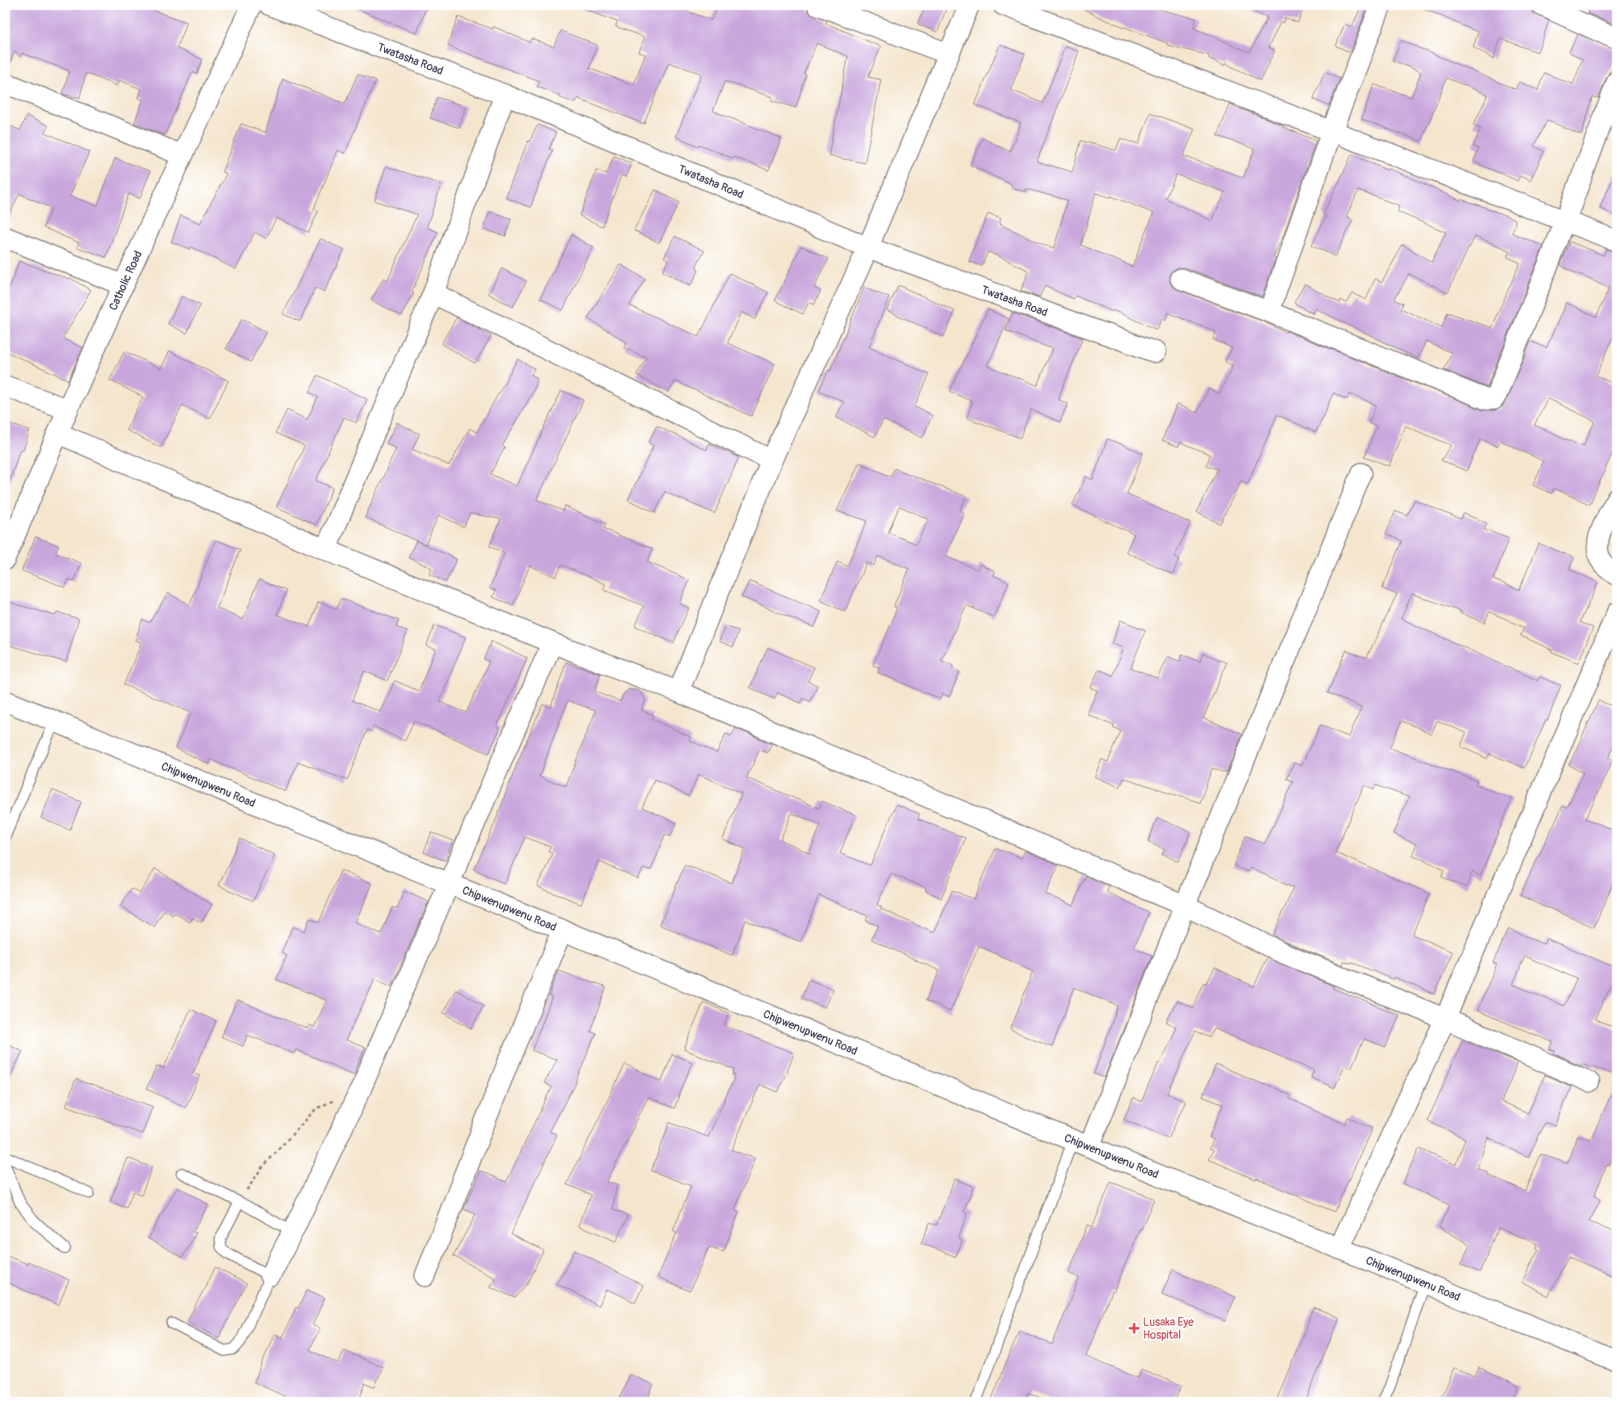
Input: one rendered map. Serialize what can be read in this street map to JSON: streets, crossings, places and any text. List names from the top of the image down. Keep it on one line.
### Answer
{"streets":{"street":["Twatasha Road","Catholic Road","Chipwenupwenu Road"]},"places":{"health":["Lusaka Eye Hospital"]}}
